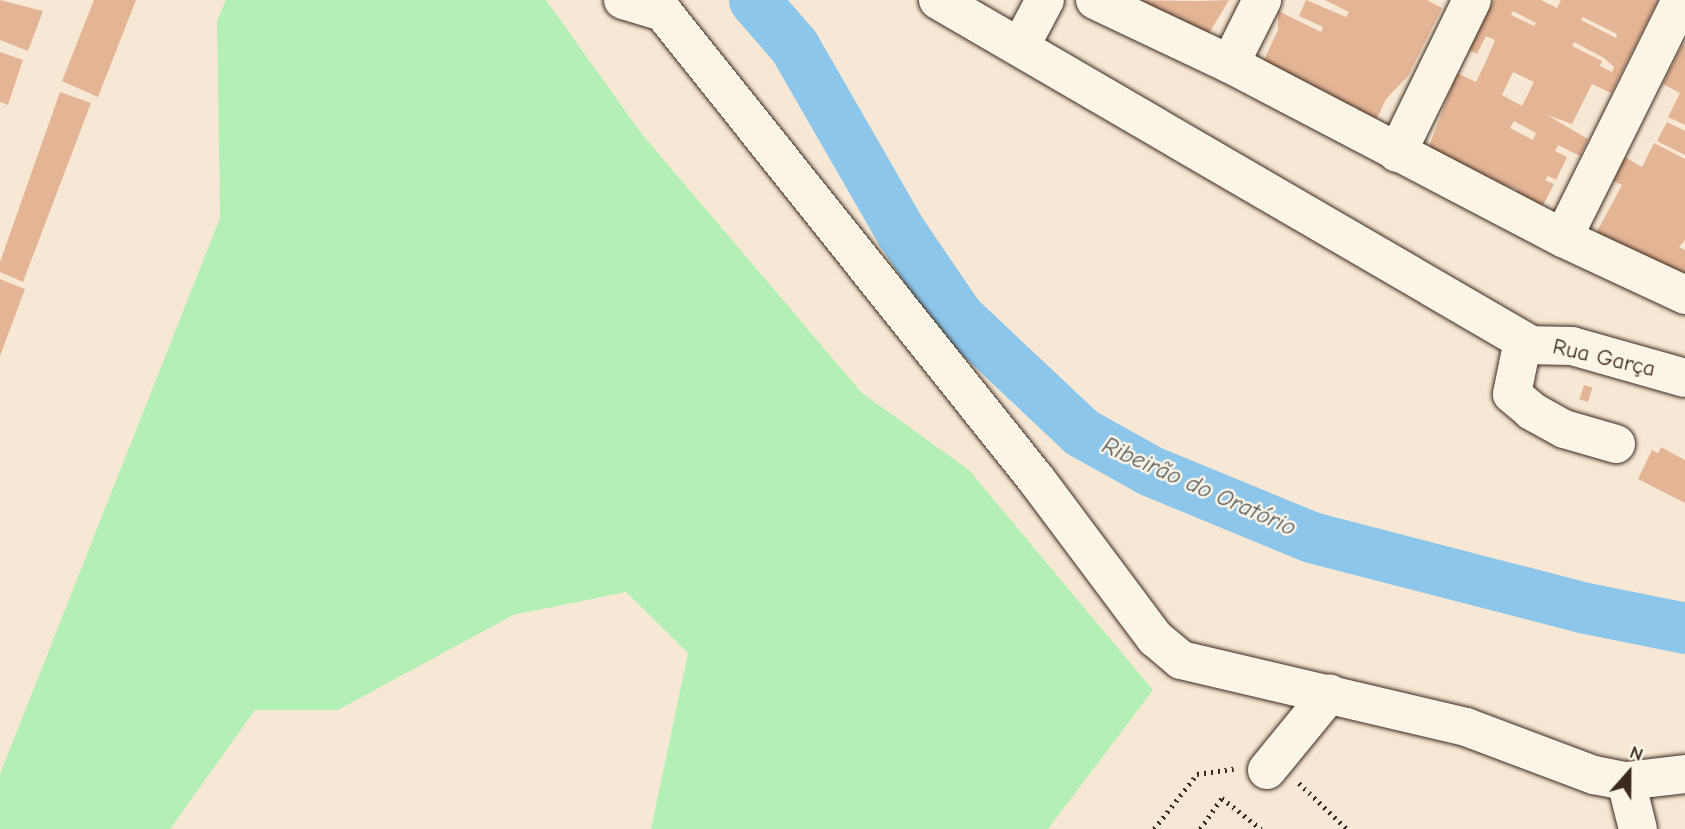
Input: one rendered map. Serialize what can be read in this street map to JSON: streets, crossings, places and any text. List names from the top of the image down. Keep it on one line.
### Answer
{"streets":{"street":["Rua Garça"]},"water":["Ribeirão do Oratório"],"north":"top"}
